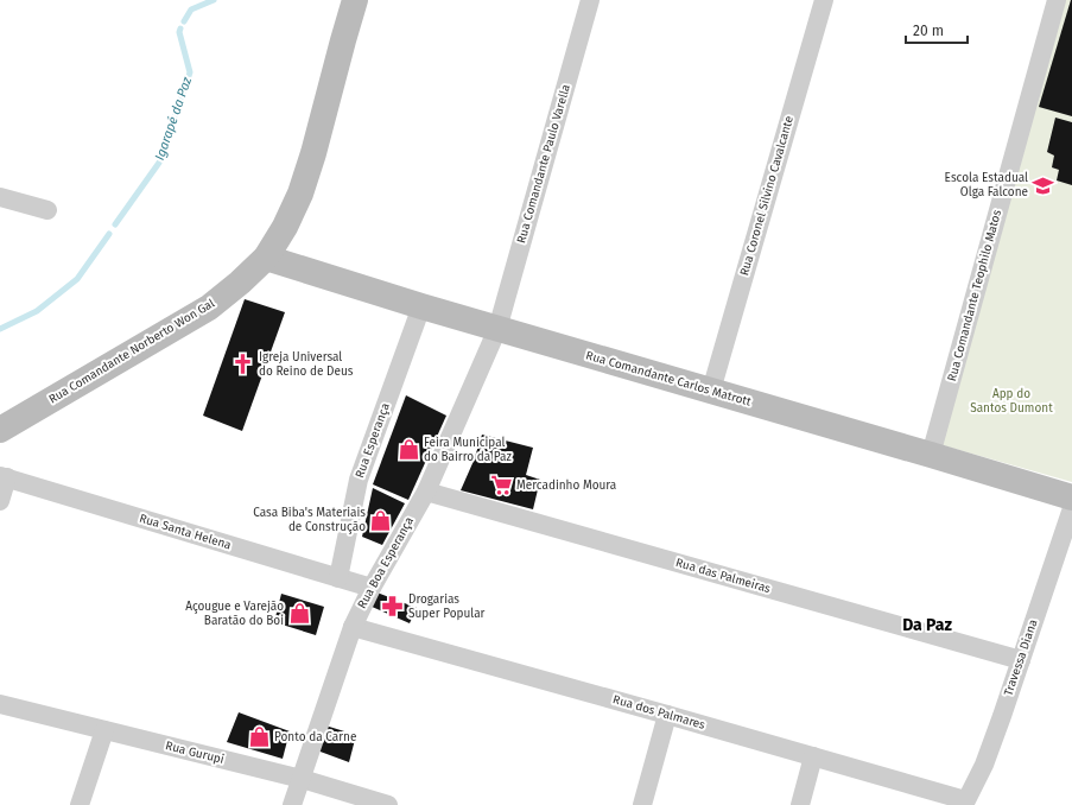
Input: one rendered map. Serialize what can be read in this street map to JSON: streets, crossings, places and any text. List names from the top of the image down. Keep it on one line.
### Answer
{"streets":{"street":["Rua Comandante Paulo Varella","Rua Coronel Silvino Cavalcante","Rua Comandante Teophilo Matos","Rua Comandante Norberto Won Gal","Rua Comandante Carlos Matrott","Rua Esperança","Rua Santa Helena","Rua Boa Esperança","Rua das Palmeiras","Travessa Diana","Rua dos Palmares","Rua Gurupi"]},"crossings":[["Rua Comandante Paulo Varella","Rua Comandante Carlos Matrott"],["Rua Comandante Paulo Varella","Rua Boa Esperança"],["Rua Coronel Silvino Cavalcante","Rua Comandante Carlos Matrott"],["Rua Comandante Teophilo Matos","Rua Comandante Carlos Matrott"],["Rua Comandante Norberto Won Gal","Rua Comandante Carlos Matrott"],["Rua Comandante Carlos Matrott","Rua Esperança"],["Rua Comandante Carlos Matrott","Rua Boa Esperança"],["Rua Esperança","Rua Santa Helena"],["Rua Santa Helena","Rua Boa Esperança"],["Rua Boa Esperança","Rua das Palmeiras"],["Rua Boa Esperança","Rua dos Palmares"],["Rua Boa Esperança","Rua Gurupi"],["Rua das Palmeiras","Travessa Diana"],["Travessa Diana","Rua dos Palmares"]],"districts":["Da Paz"],"water":["Igarapé da Paz"],"parks":["App do Santos Dumont"],"places":{"school or university":["Escola Estadual Olga Falcone"],"church":["Igreja Universal do Reino de Deus"],"shop":["Feira Municipal do Bairro da Paz","Casa Biba's Materiais de Construção","Açougue e Varejão Baratão do Boi","Ponto da Carne"],"supermarket":["Mercadinho Moura"],"pharmacy":["Drogarias Super Popular"]},"scale_bar":"20 m"}
